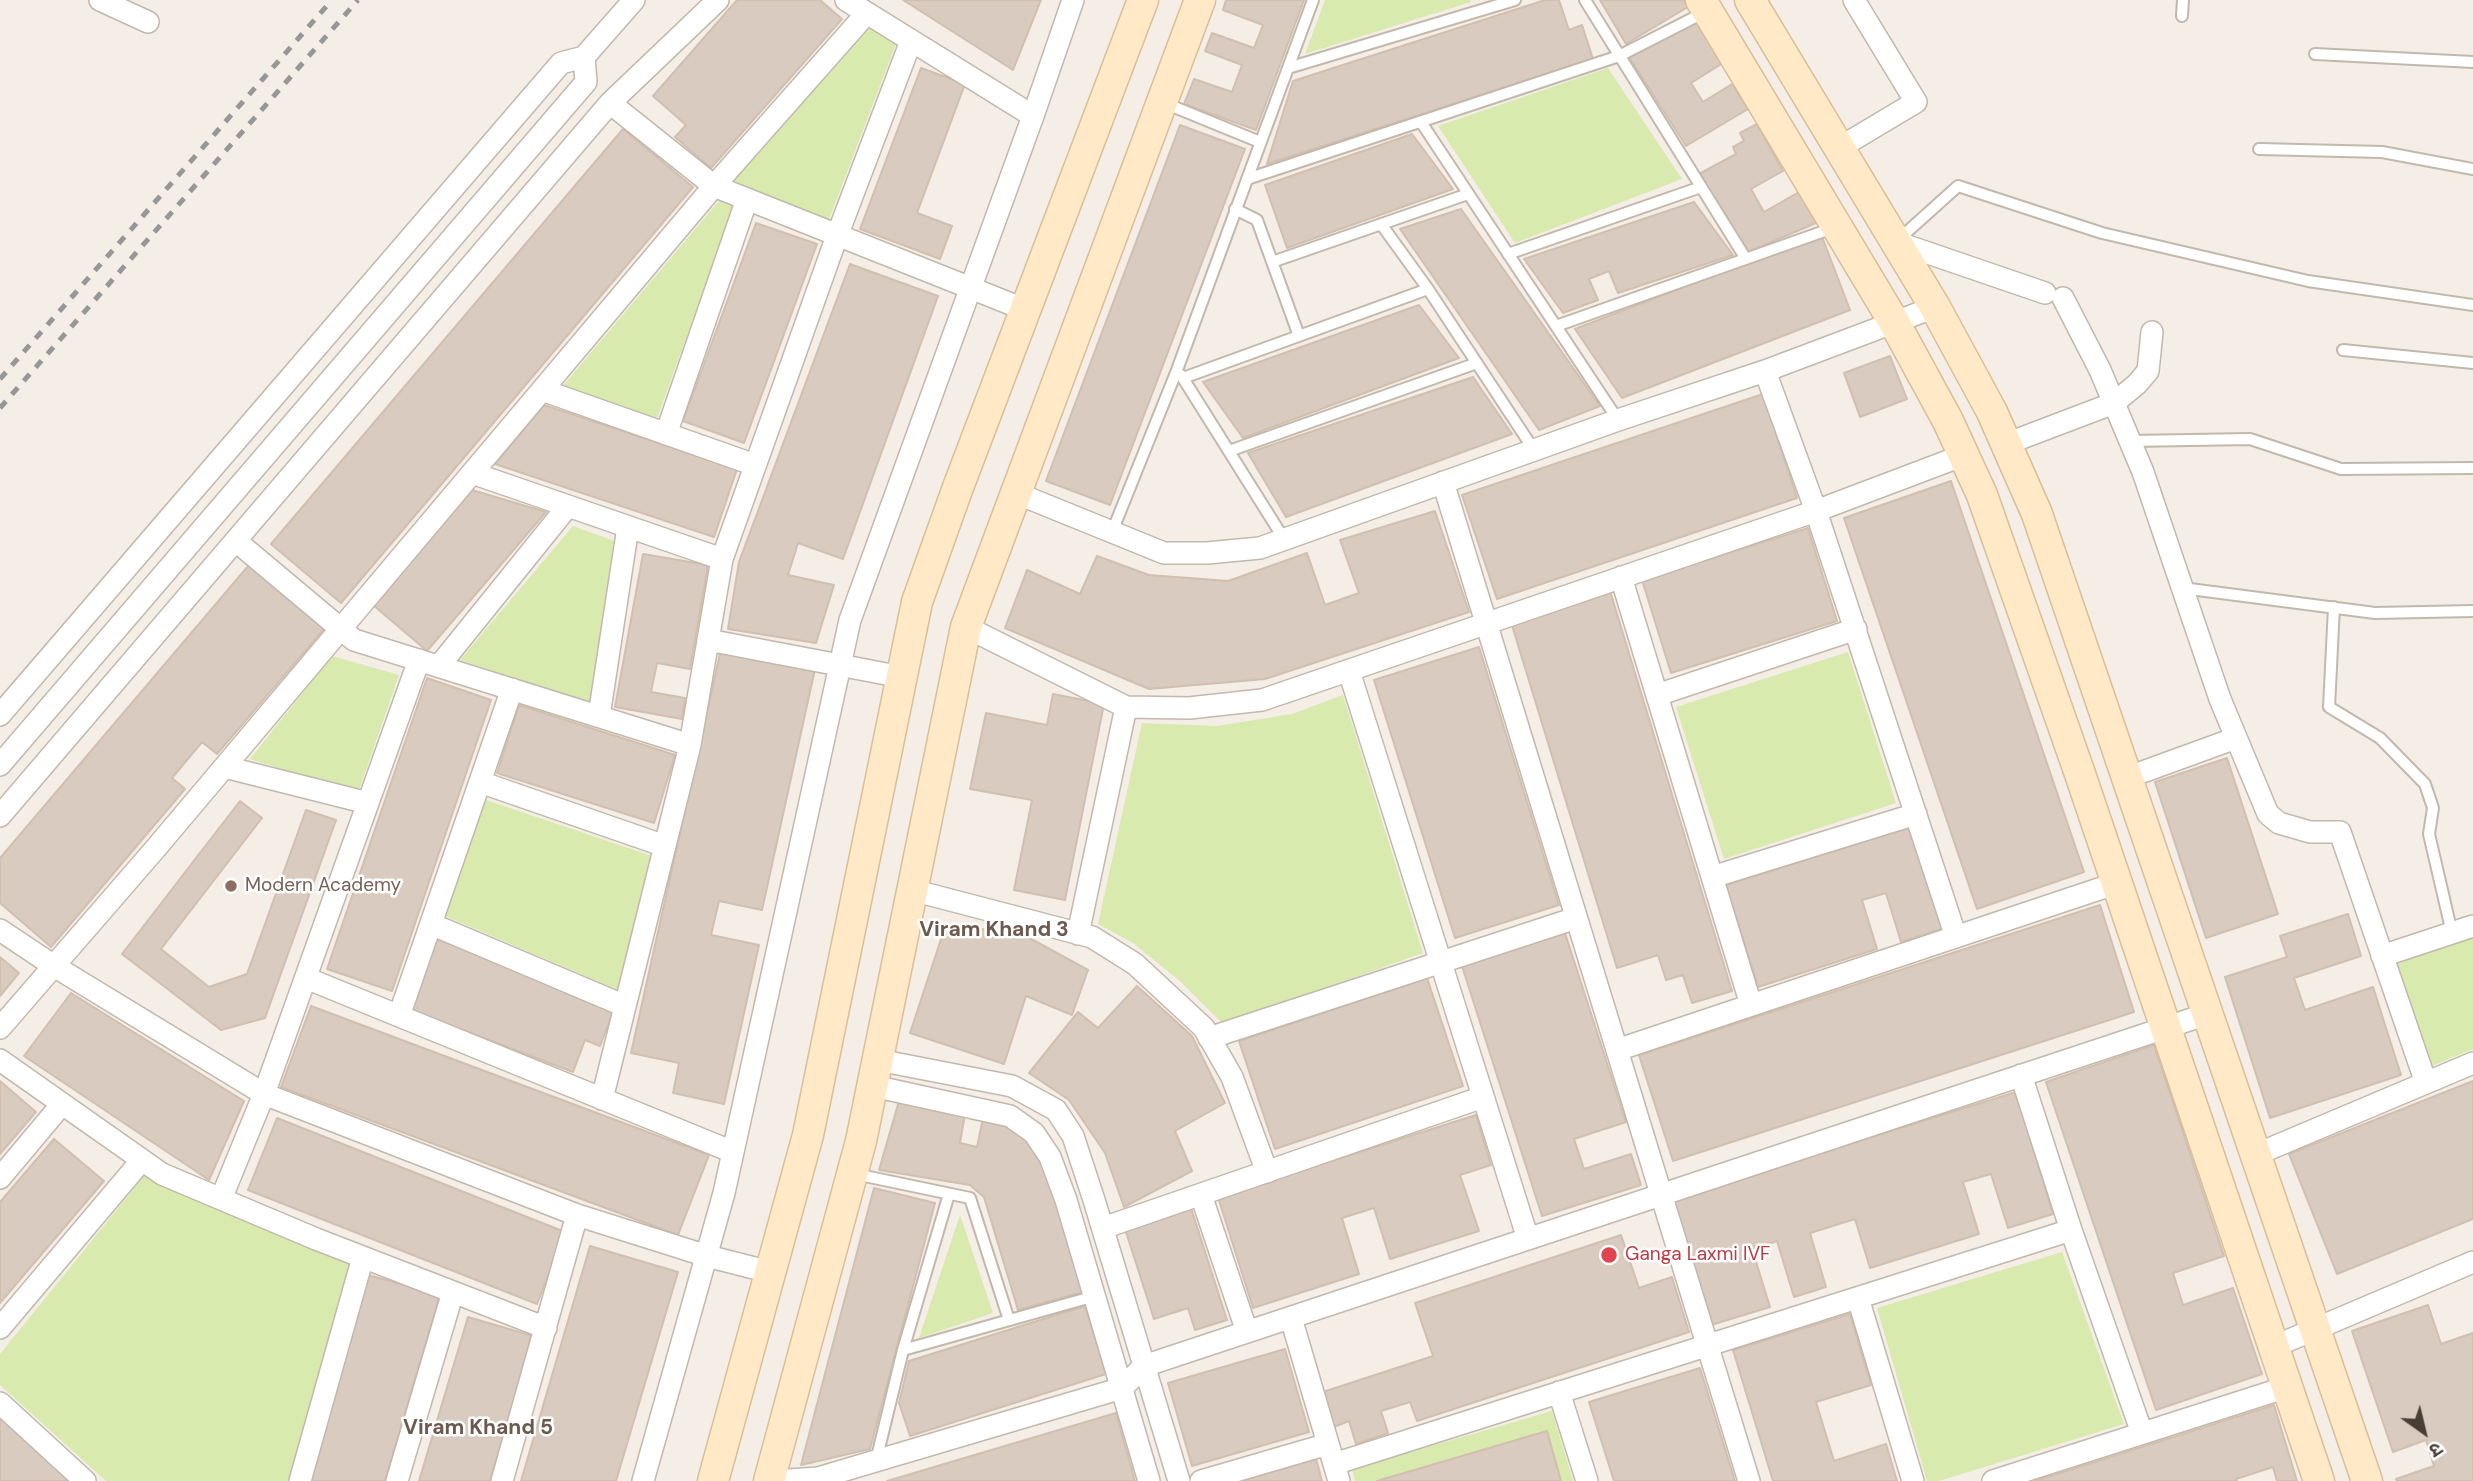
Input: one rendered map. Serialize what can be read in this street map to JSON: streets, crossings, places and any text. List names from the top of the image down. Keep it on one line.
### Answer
{"districts":["Viram Khand 3","Viram Khand 5"],"places":["Modern Academy","Ganga Laxmi IVF"],"north":"bottom right"}
